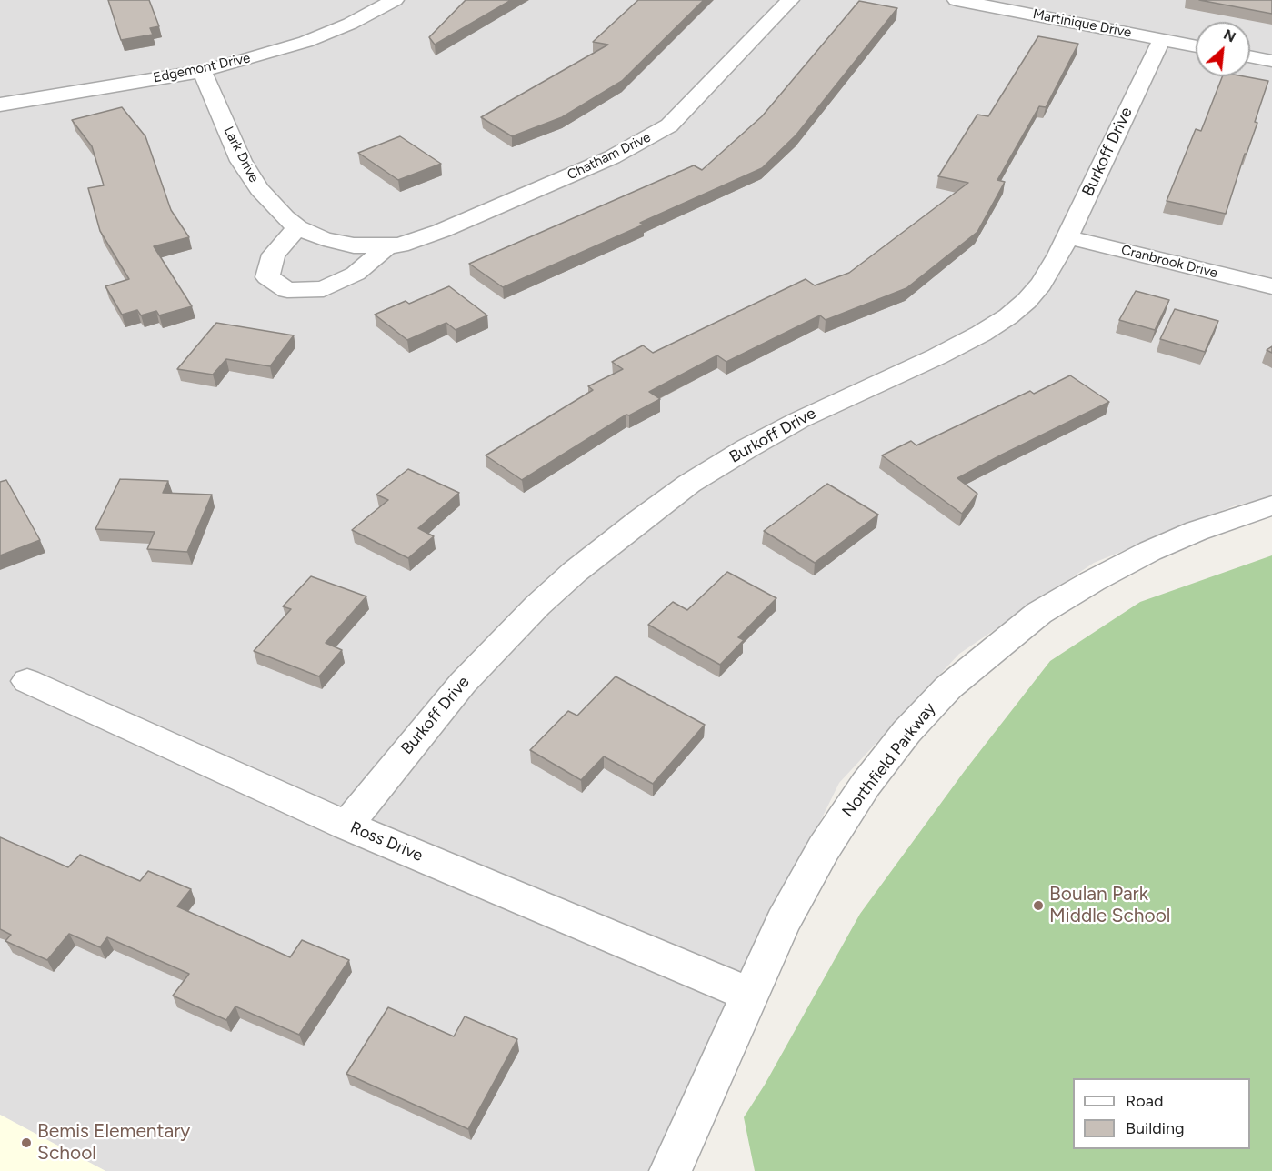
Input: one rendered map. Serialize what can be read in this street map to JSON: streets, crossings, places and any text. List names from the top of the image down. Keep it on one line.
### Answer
{"streets":{"street":["Martinique Drive","Edgemont Drive","Burkoff Drive","Lark Drive","Chatham Drive","Cranbrook Drive","Northfield Parkway","Ross Drive"]},"crossings":[["Martinique Drive","Burkoff Drive"],["Edgemont Drive","Lark Drive"],["Burkoff Drive","Cranbrook Drive"],["Burkoff Drive","Ross Drive"],["Lark Drive","Chatham Drive"],["Northfield Parkway","Ross Drive"]],"places":["Boulan Park Middle School","Bemis Elementary School"],"legend":["Road","Building"],"north":"top right"}
